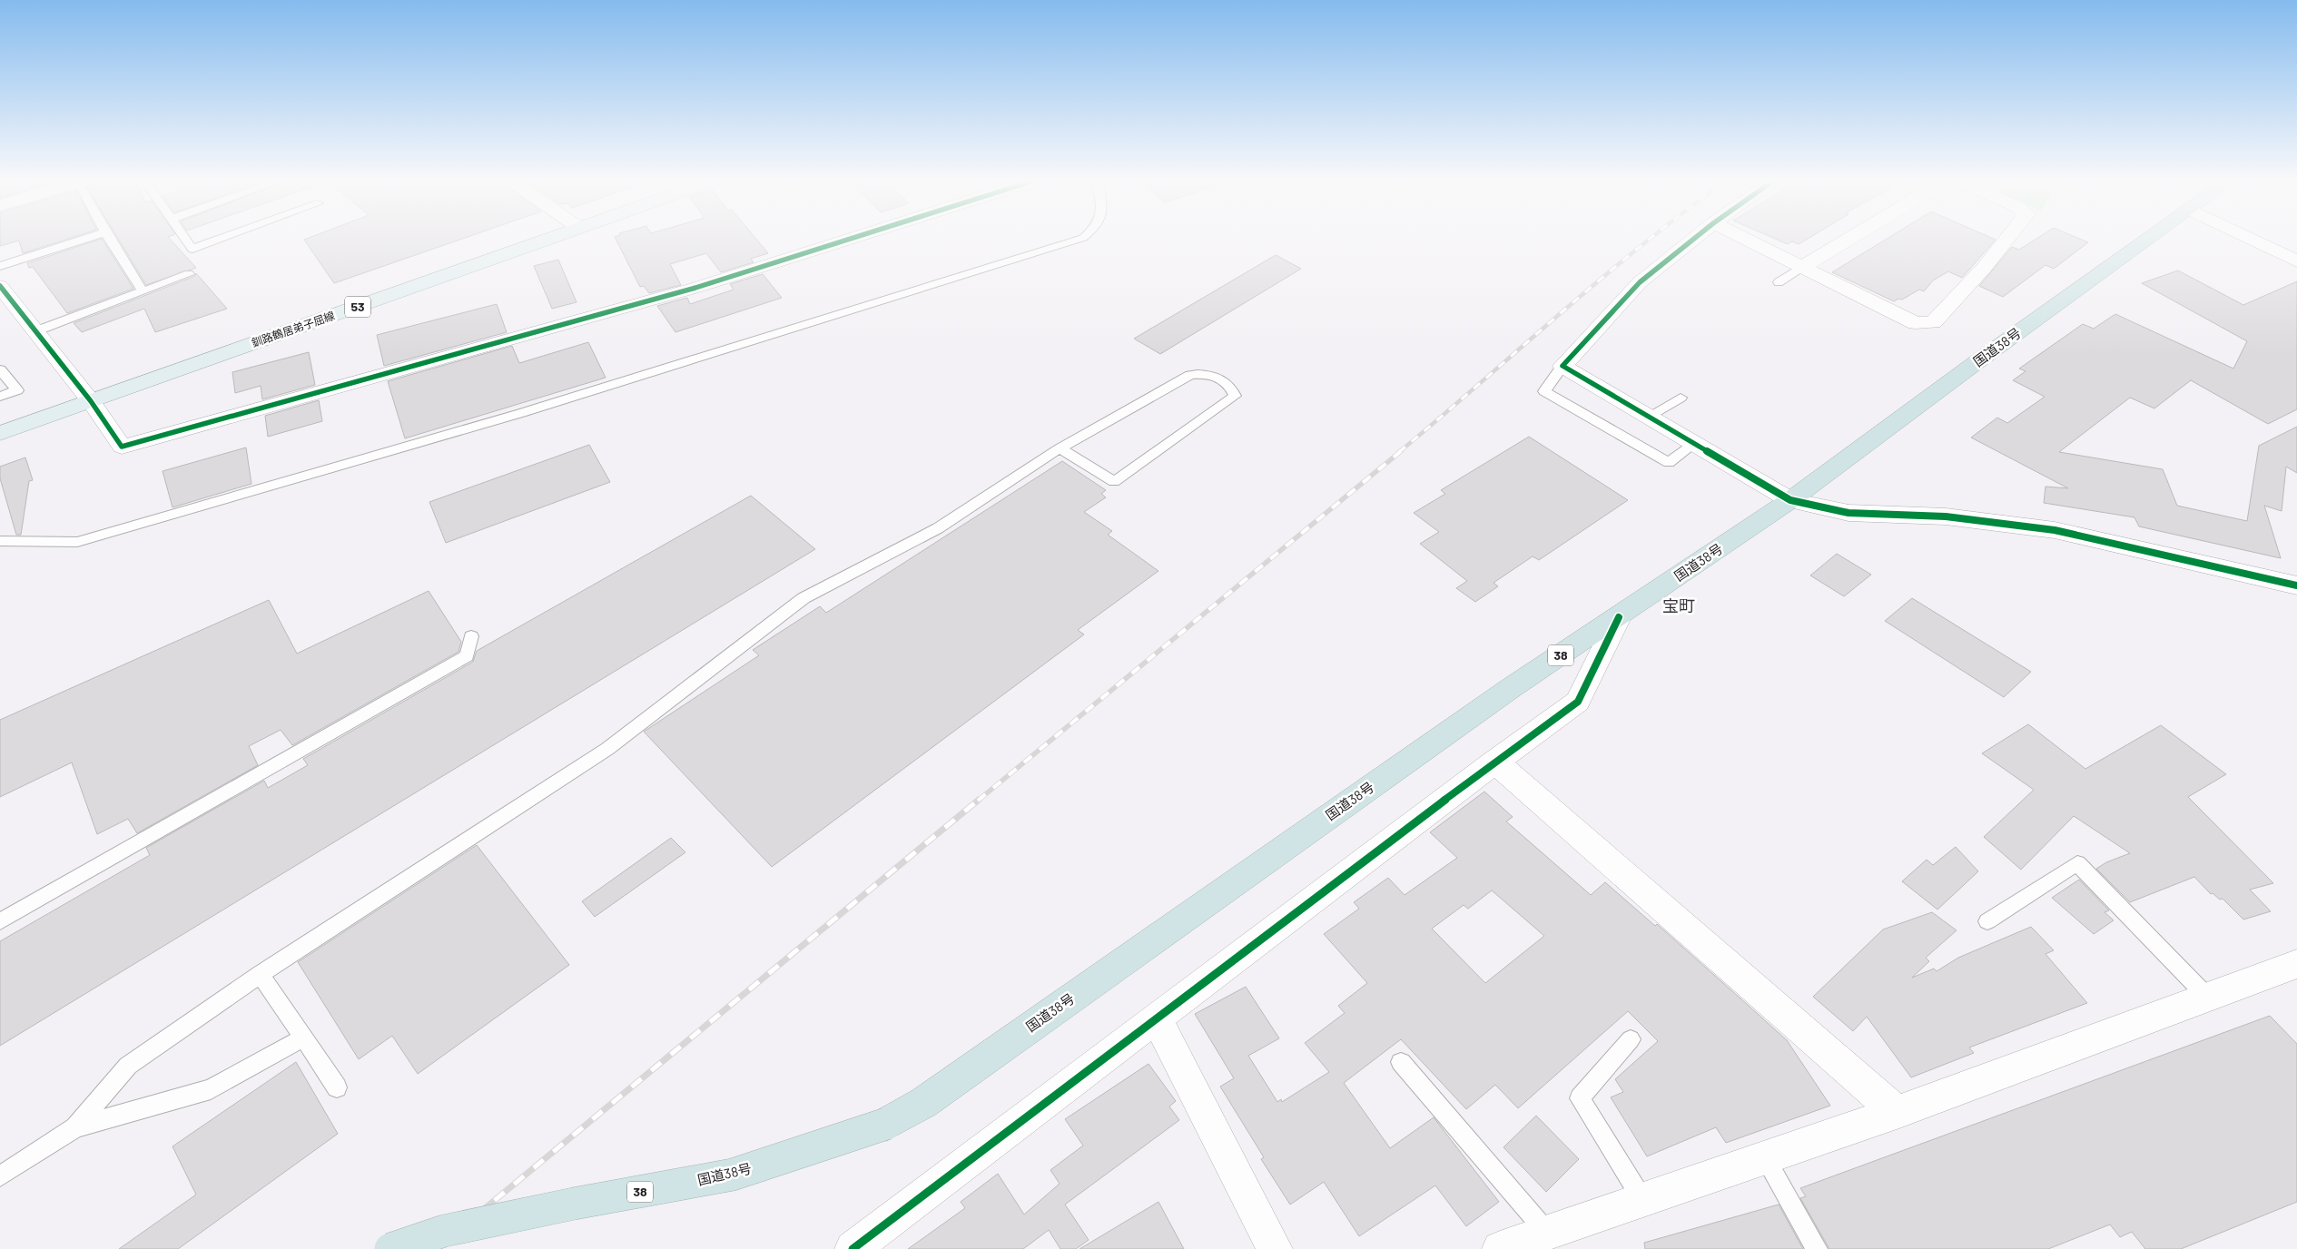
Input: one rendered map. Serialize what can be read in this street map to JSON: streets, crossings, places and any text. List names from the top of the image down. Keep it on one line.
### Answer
{"streets":{"highway":["国道38号","38"],"main road":["53","釧路鶴居弟子屈線"]},"districts":["宝町"]}
